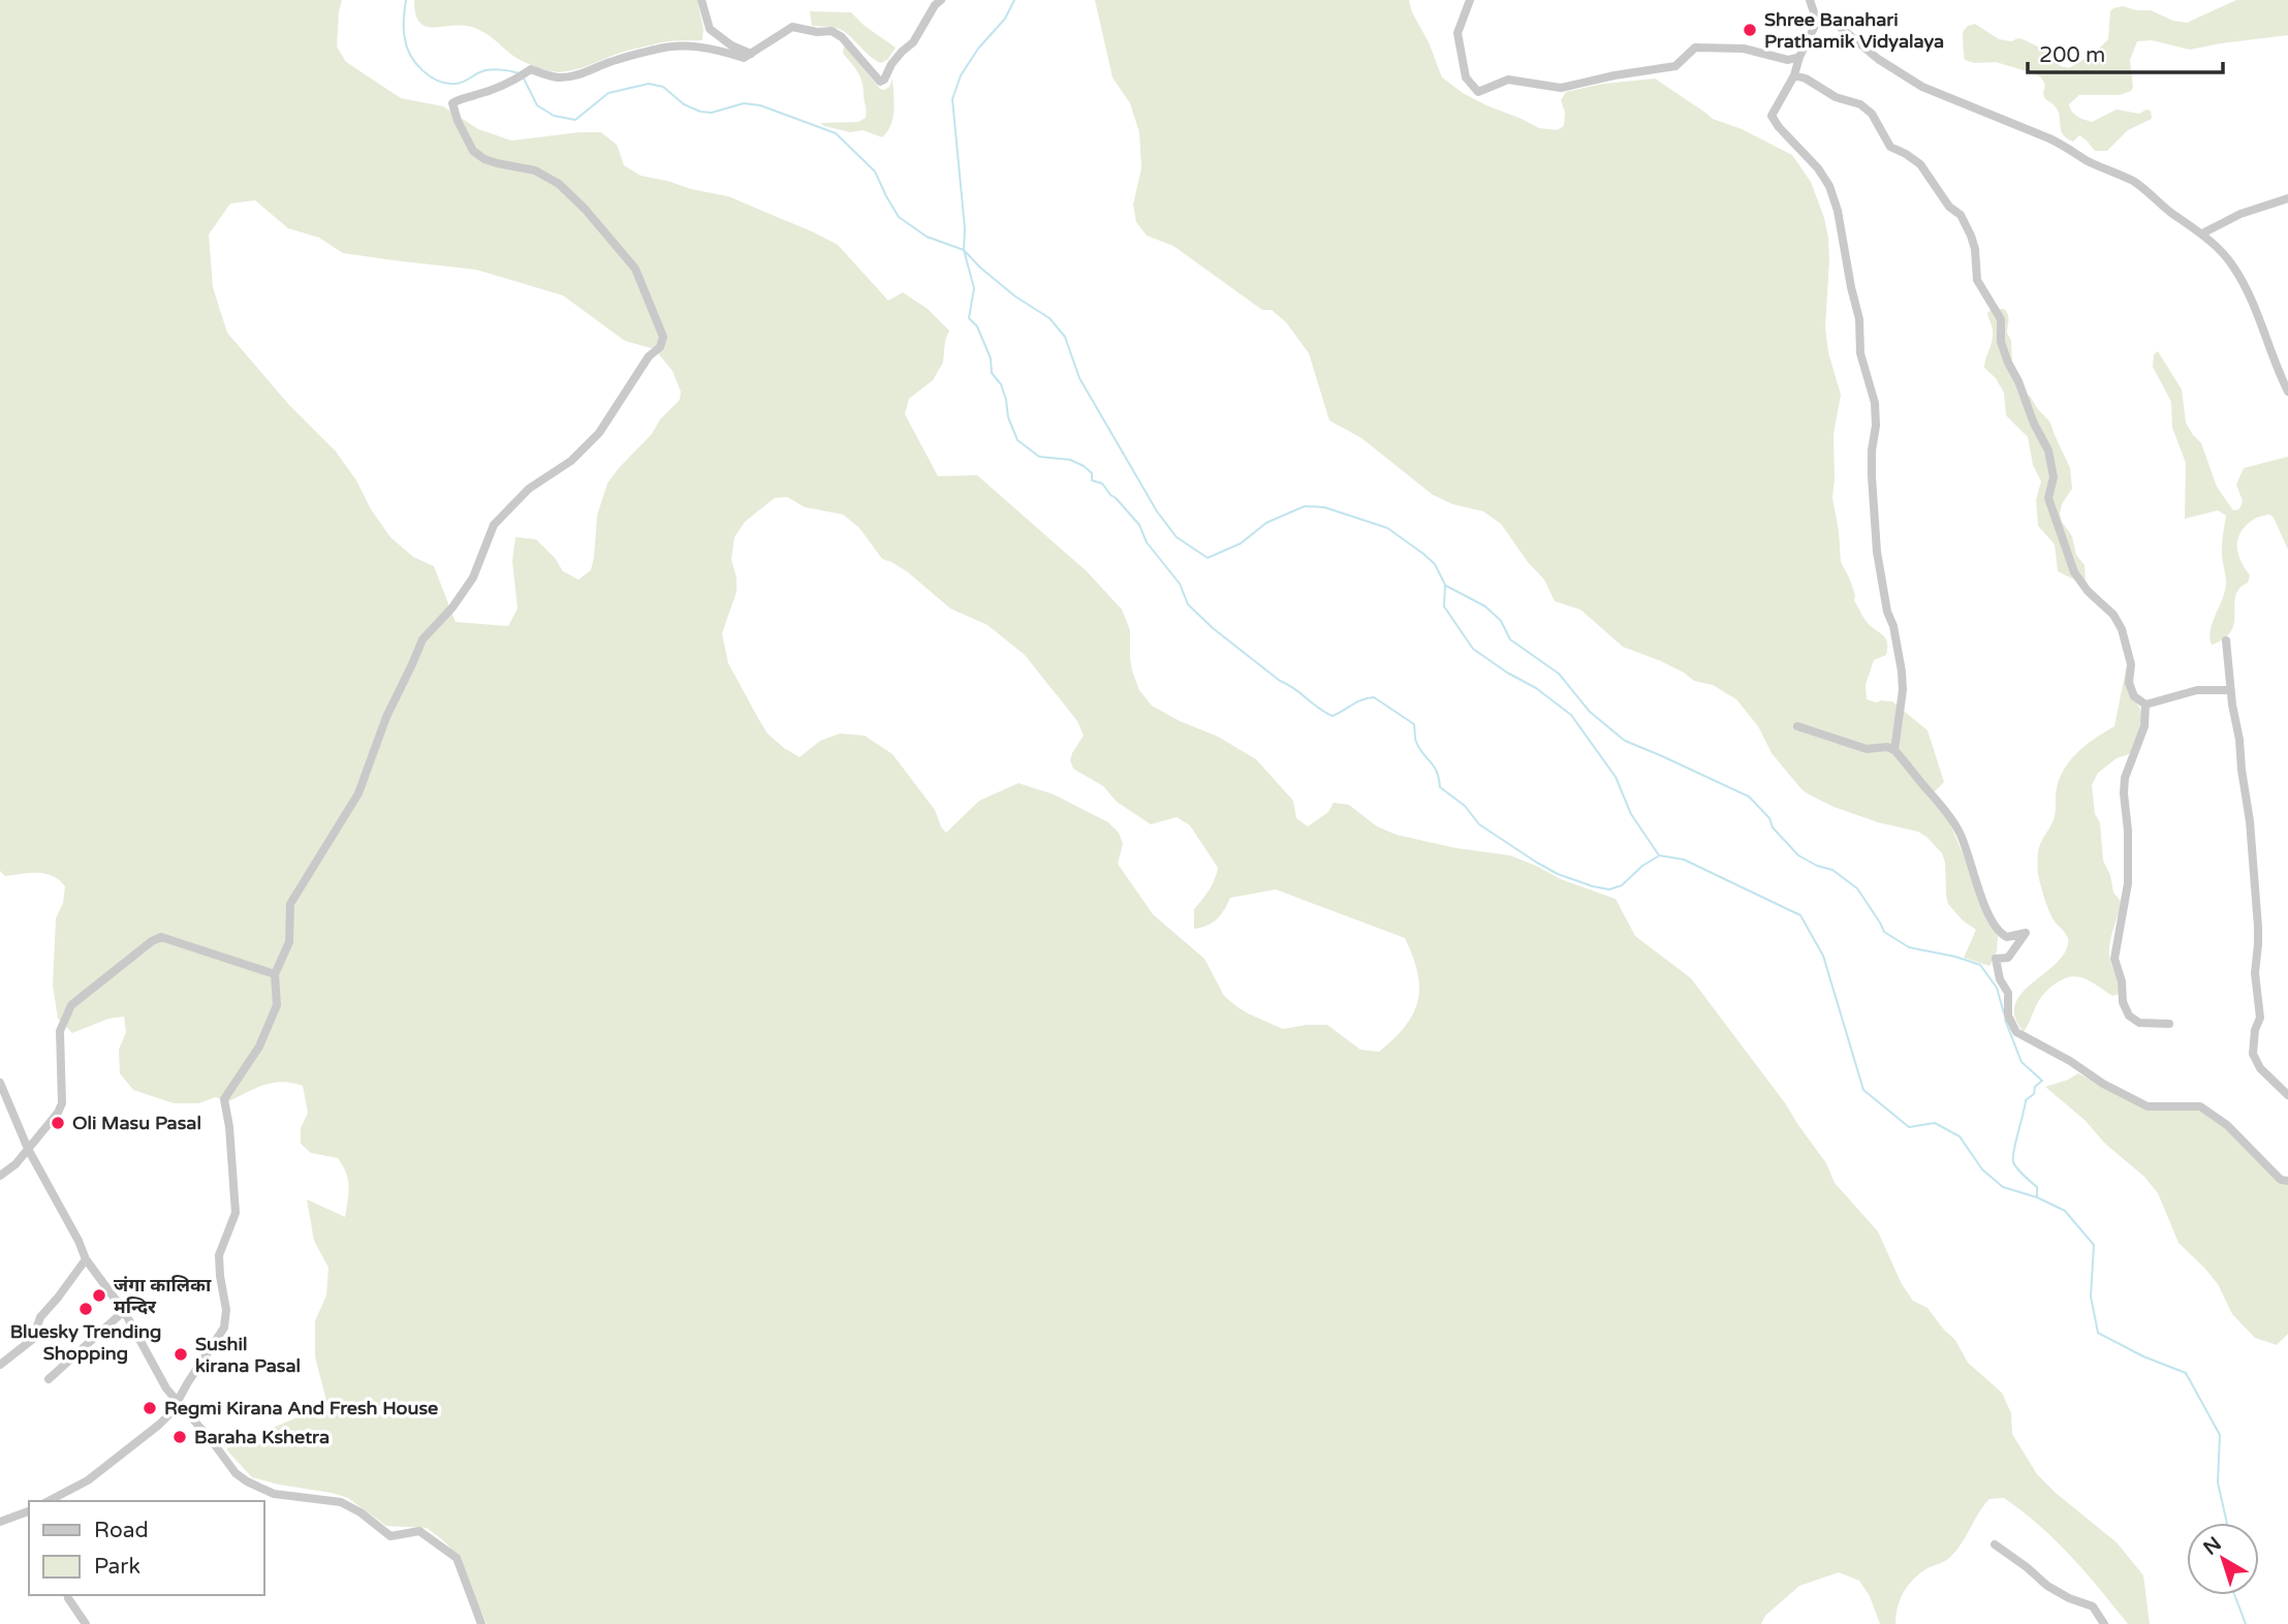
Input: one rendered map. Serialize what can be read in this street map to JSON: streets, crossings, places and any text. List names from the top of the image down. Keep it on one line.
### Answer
{"places":["Shree Banahari Prathamik Vidyalaya","Oli Masu Pasal","जंगा कालिका मन्दिर","Bluesky Trending Shopping","Sushil kirana Pasal","Regmi Kirana And Fresh House","Baraha Kshetra"],"legend":["Road","Park"],"scale_bar":"200 m","north":"top left"}
